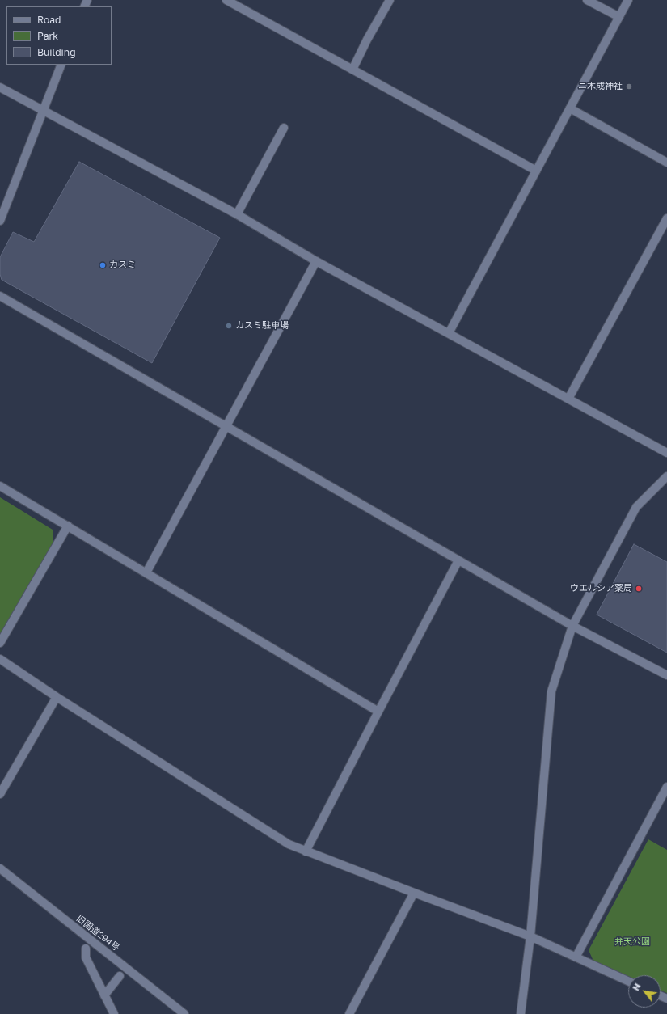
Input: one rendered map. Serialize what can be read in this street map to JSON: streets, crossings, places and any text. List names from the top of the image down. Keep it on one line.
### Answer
{"streets":{"street":["旧国道294号"]},"parks":["弁天公園"],"places":["ニ木成神社","カスミ","カスミ駐車場","ウエルシア薬局"],"legend":["Road","Park","Building"],"north":"top left"}
